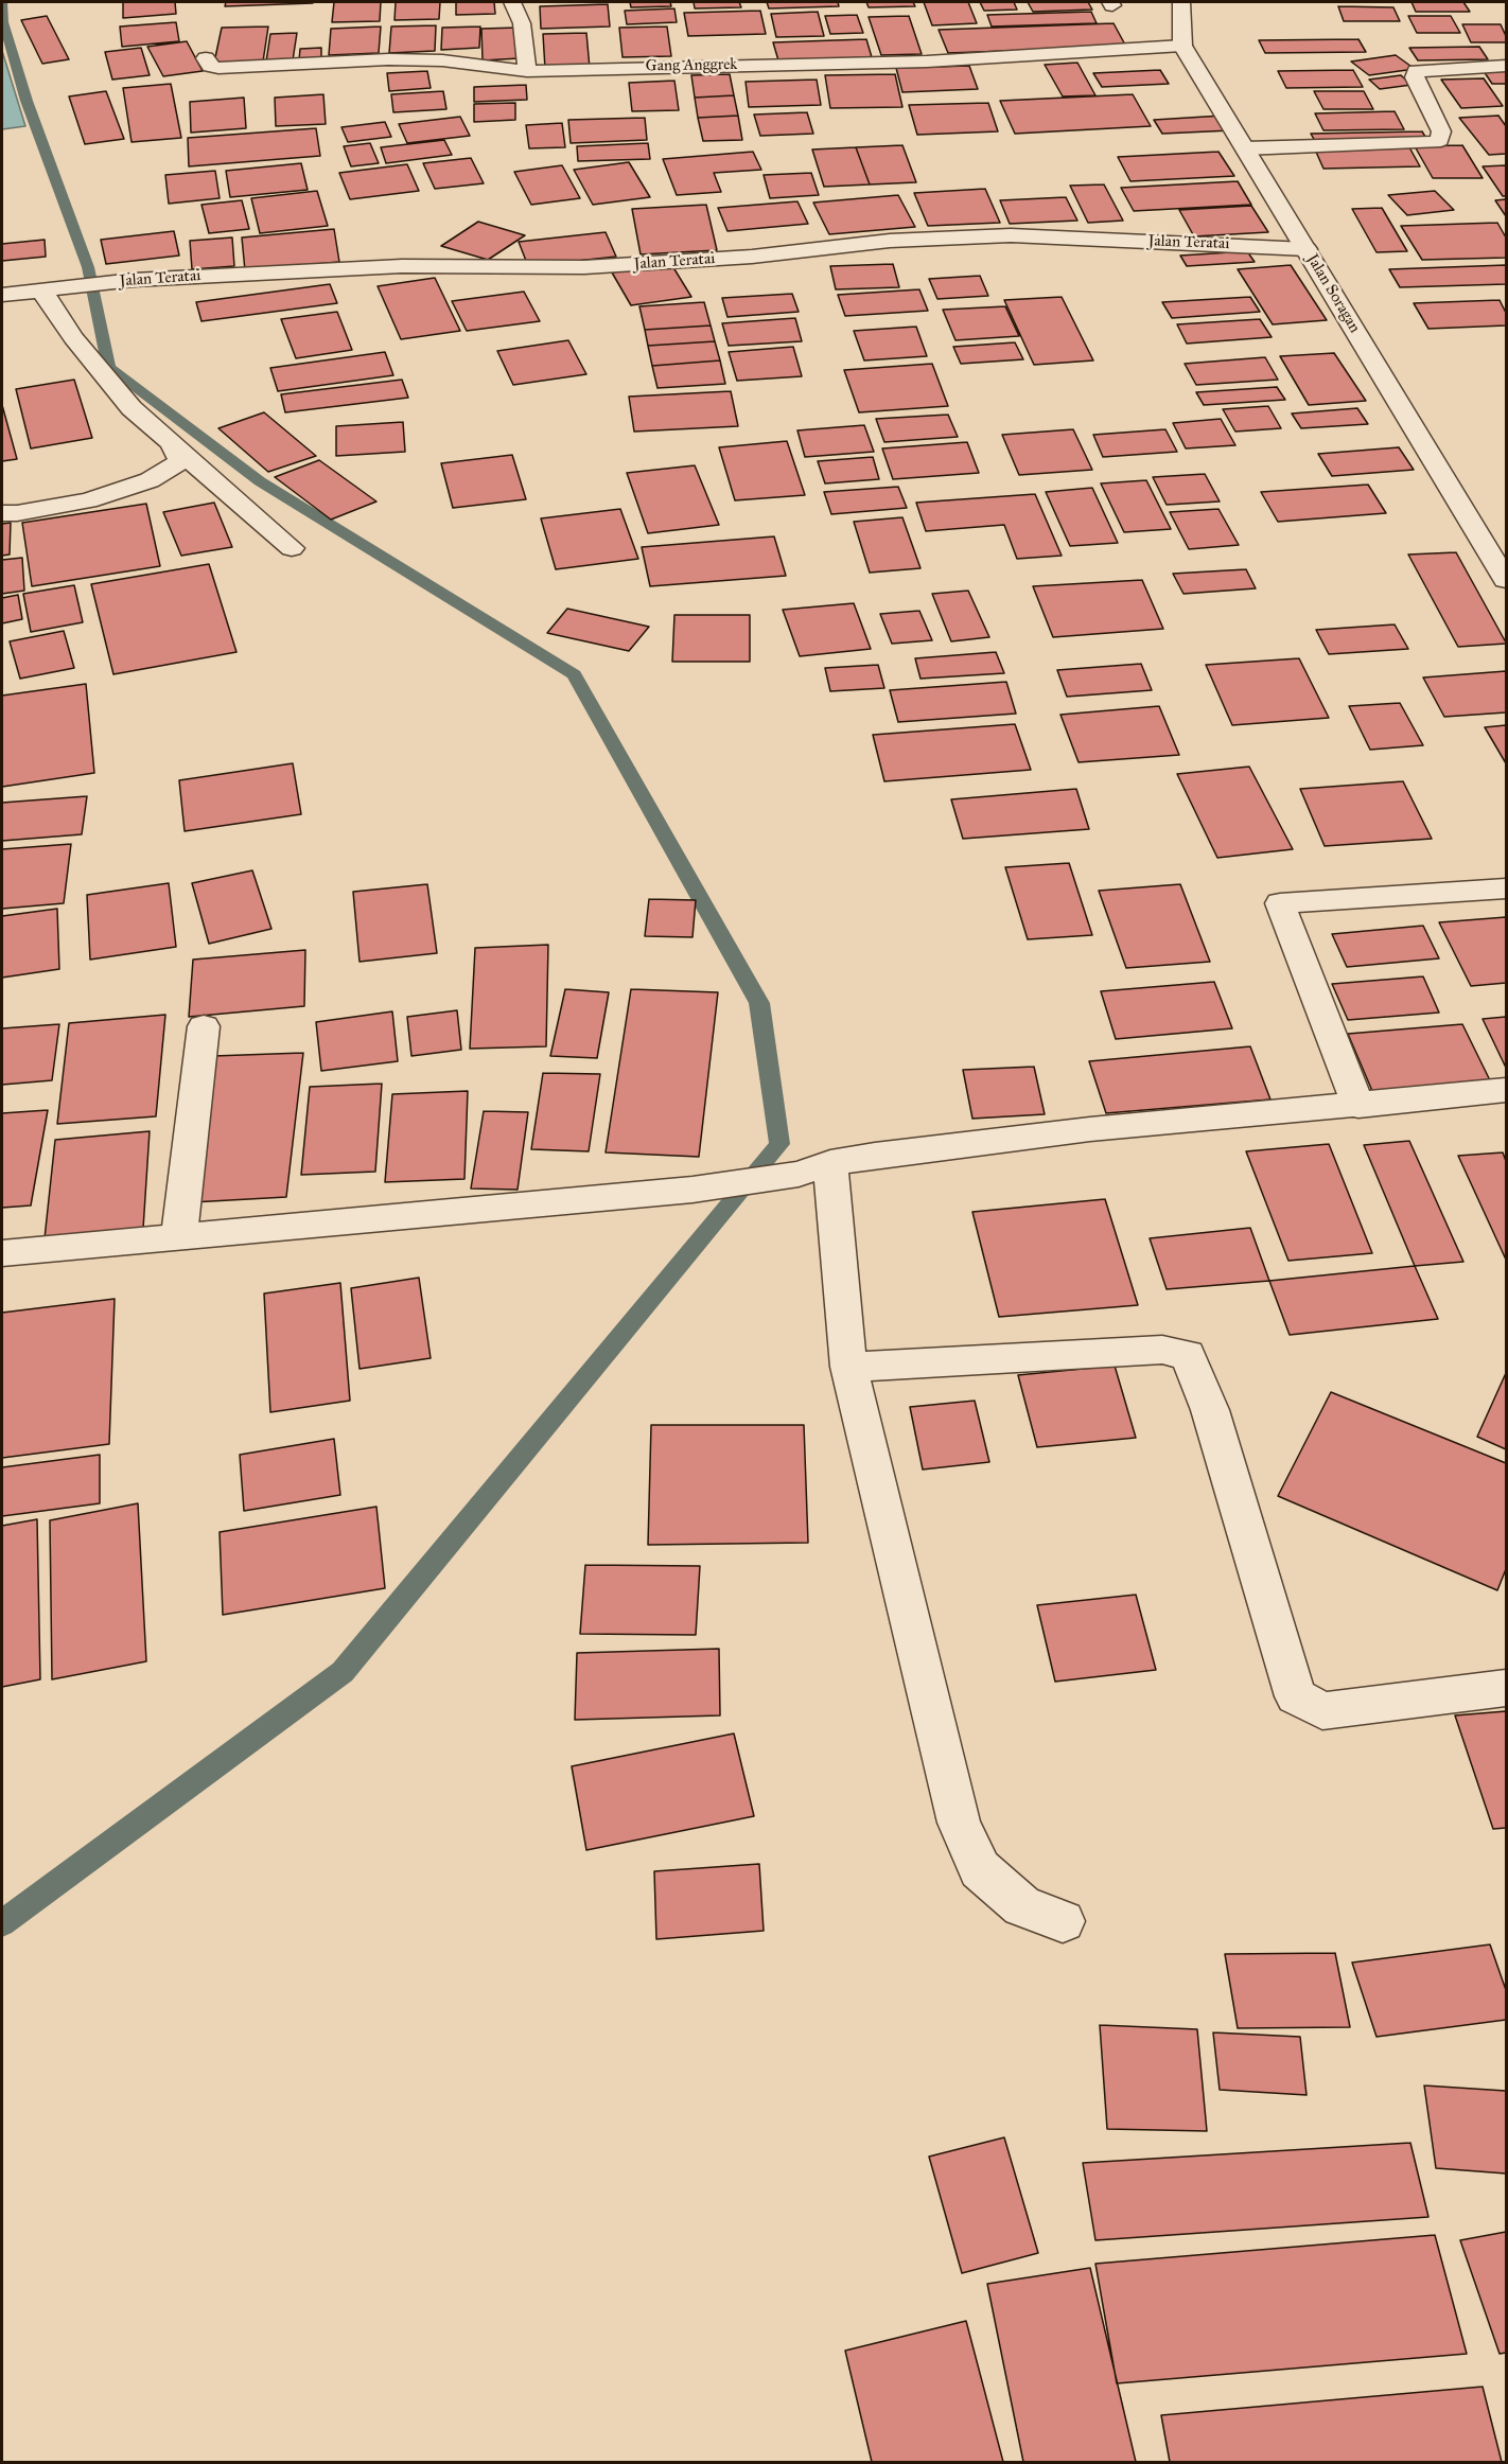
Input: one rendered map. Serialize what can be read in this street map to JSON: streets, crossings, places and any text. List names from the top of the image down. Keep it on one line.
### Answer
{"streets":{"street":["Gang Anggrek","Jalan Teratai","Jalan Soragan"]},"crossings":[["Gang Anggrek","Jalan Soragan"],["Jalan Teratai","Jalan Soragan"]]}
